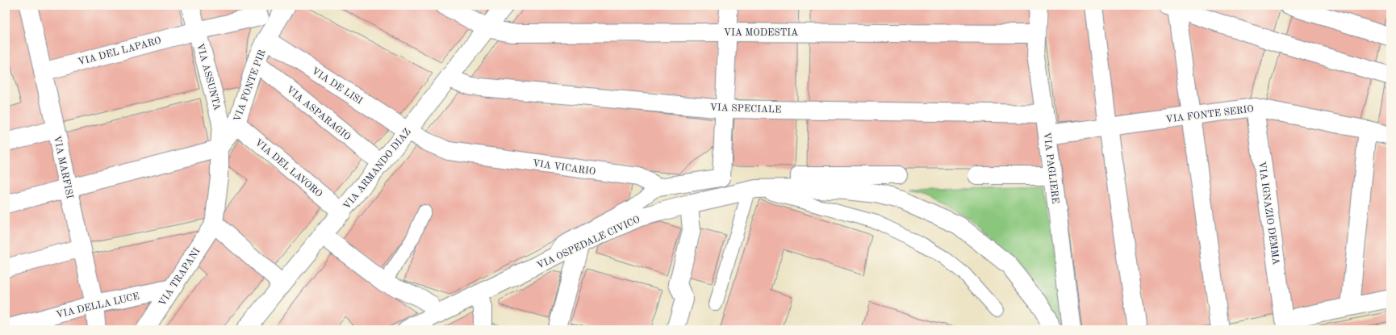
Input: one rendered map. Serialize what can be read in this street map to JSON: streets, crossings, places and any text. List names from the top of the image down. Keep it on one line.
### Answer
{"streets":{"street":["VIA MODESTIA","VIA DEL LAPARO","VIA ASSUNTA","VIA FONTE PIR","VIA DE LISI","VIA SPECIALE","VIA ASPARAGIO","VIA FONTE SERIO","VIA MARFISI","VIA VICARIO","VIA DEL LAVORO","VIA PAGLIERE","VIA ARMANDO DIAZ","VIA IGNAZIO DEMMA","VIA OSPEDALE CIVICO","VIA TRAPANI","VIA DELLA LUCE"]},"crossings":[["VIA MODESTIA","VIA PAGLIERE"],["VIA MODESTIA","VIA ARMANDO DIAZ"],["VIA DEL LAPARO","VIA ASSUNTA"],["VIA DEL LAPARO","VIA MARFISI"],["VIA ASSUNTA","VIA FONTE PIR"],["VIA FONTE PIR","VIA DE LISI"],["VIA FONTE PIR","VIA ASPARAGIO"],["VIA FONTE PIR","VIA DEL LAVORO"],["VIA DE LISI","VIA VICARIO"],["VIA DE LISI","VIA ARMANDO DIAZ"],["VIA SPECIALE","VIA PAGLIERE"],["VIA SPECIALE","VIA ARMANDO DIAZ"],["VIA ASPARAGIO","VIA ARMANDO DIAZ"],["VIA FONTE SERIO","VIA PAGLIERE"],["VIA FONTE SERIO","VIA IGNAZIO DEMMA"],["VIA MARFISI","VIA DELLA LUCE"],["VIA VICARIO","VIA ARMANDO DIAZ"],["VIA DEL LAVORO","VIA ARMANDO DIAZ"],["VIA TRAPANI","VIA DELLA LUCE"]]}
